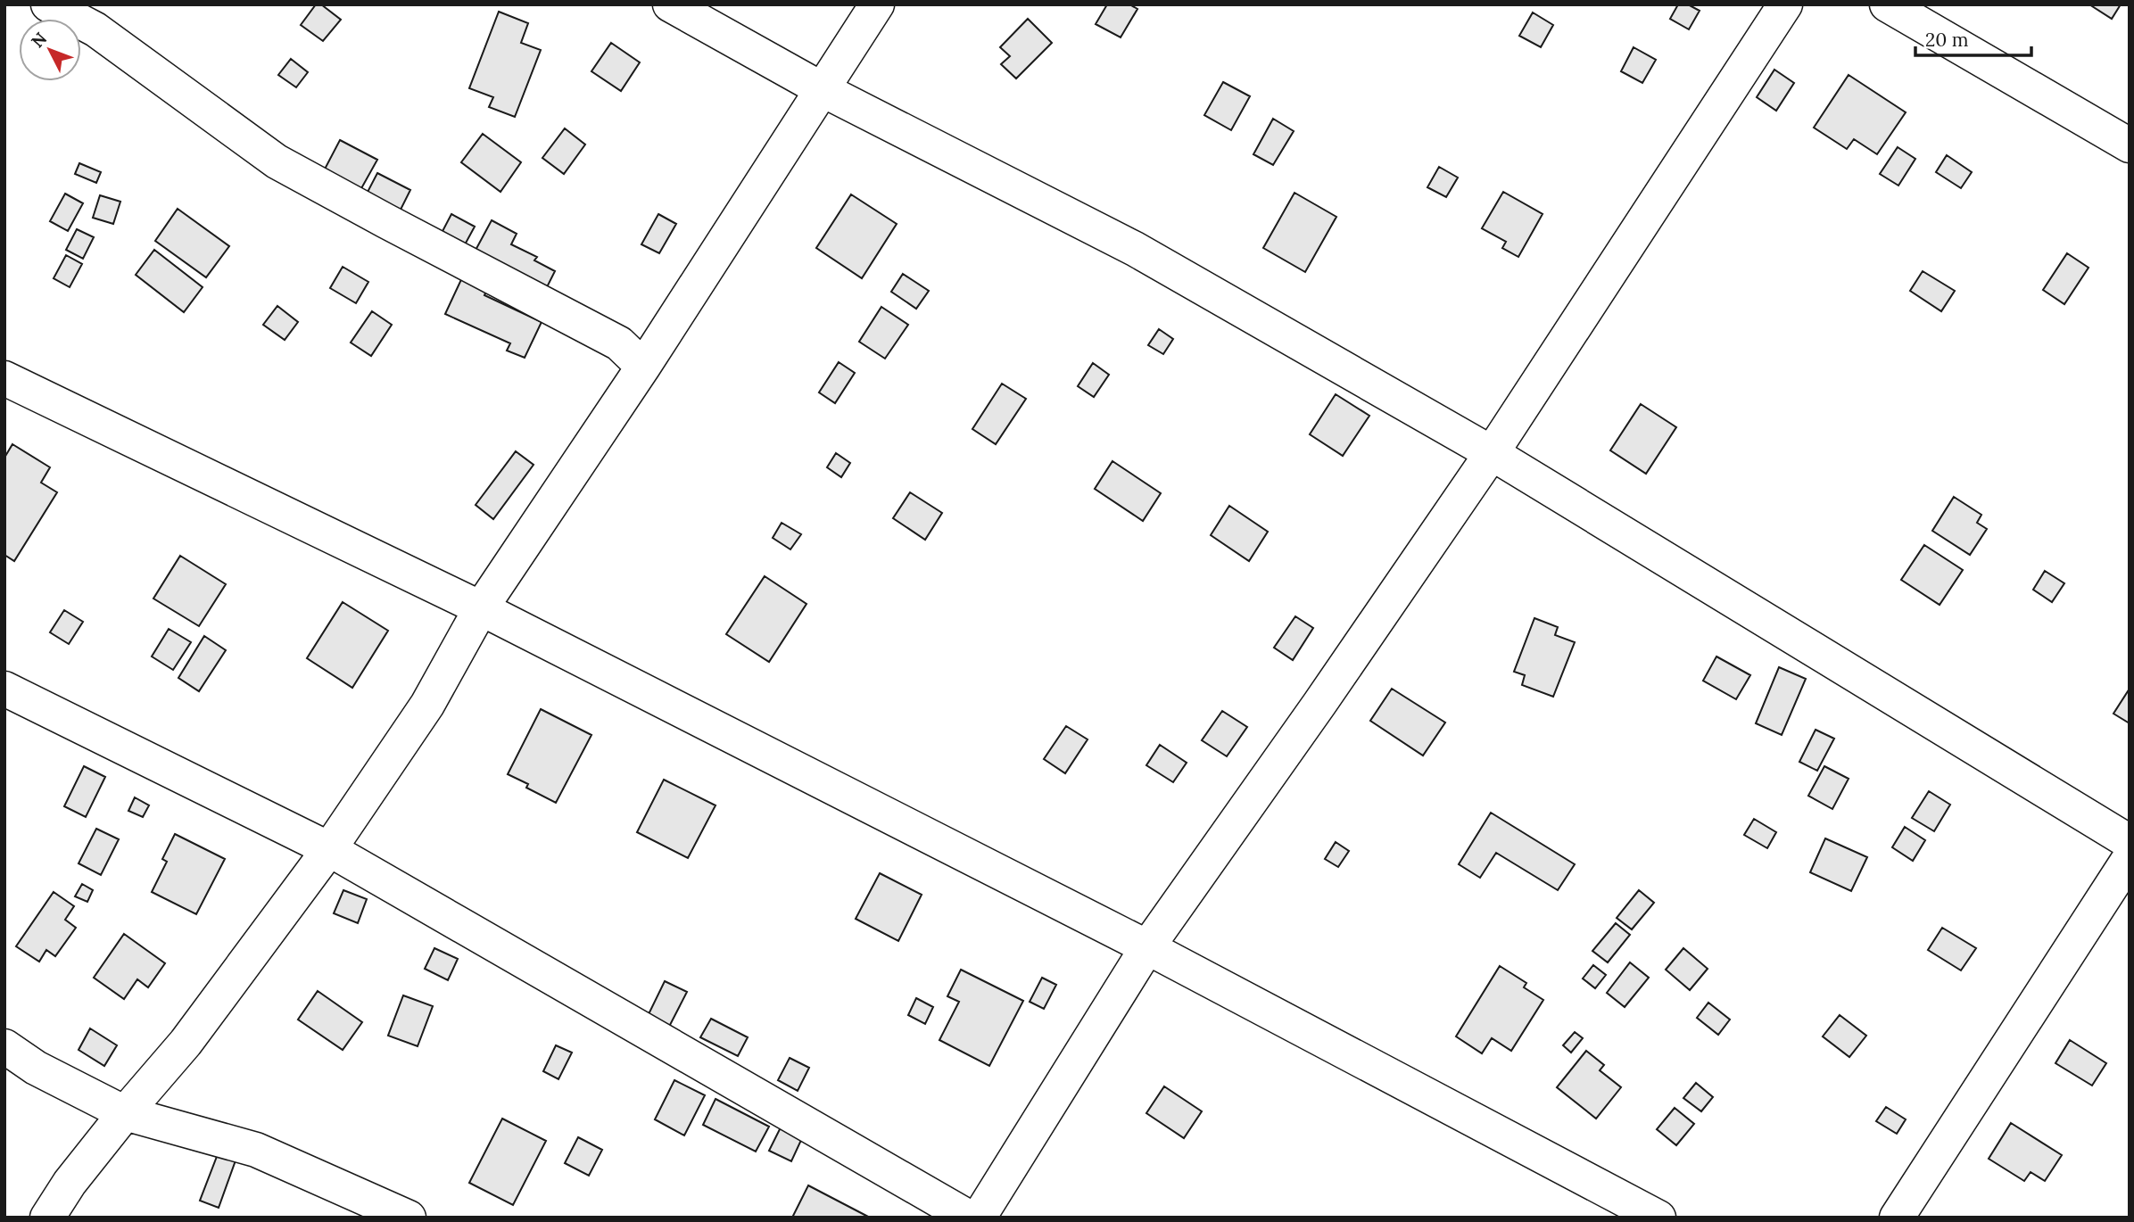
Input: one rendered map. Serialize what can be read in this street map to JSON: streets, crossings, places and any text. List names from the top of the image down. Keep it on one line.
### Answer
{"scale_bar":"20 m","north":"top left"}
